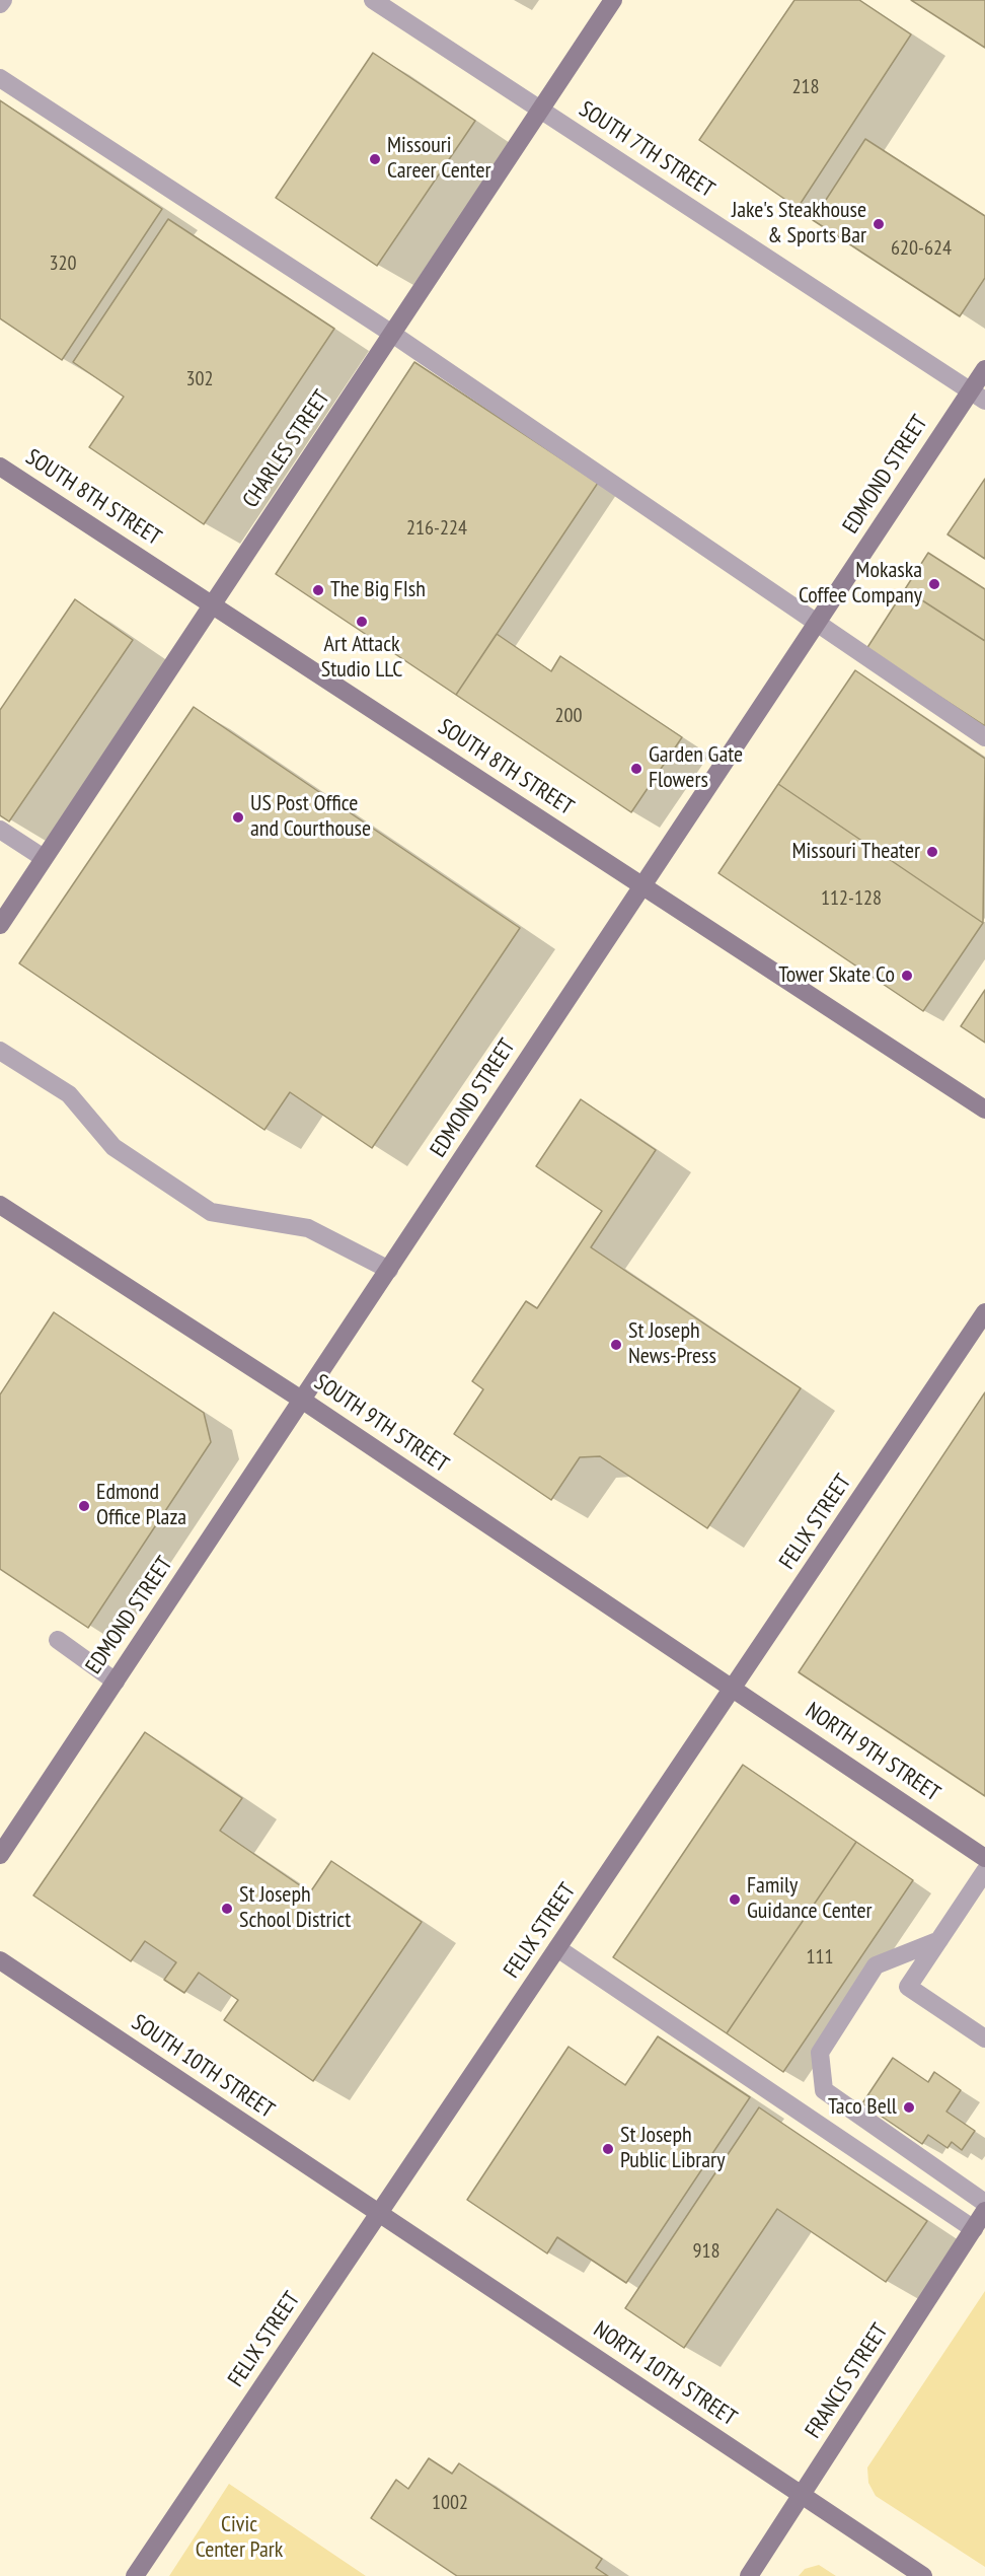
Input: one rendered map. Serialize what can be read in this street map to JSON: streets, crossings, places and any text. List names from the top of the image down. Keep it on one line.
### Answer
{"streets":{"main road":["CHARLES STREET","EDMOND STREET","SOUTH 8TH STREET","SOUTH 9TH STREET","FELIX STREET","NORTH 9TH STREET","SOUTH 10TH STREET","NORTH 10TH STREET","FRANCIS STREET"],"street":["SOUTH 7TH STREET"]},"crossings":[["SOUTH 7TH STREET","CHARLES STREET"],["SOUTH 7TH STREET","EDMOND STREET"],["CHARLES STREET","SOUTH 8TH STREET"],["EDMOND STREET","SOUTH 8TH STREET"],["EDMOND STREET","SOUTH 9TH STREET"],["SOUTH 9TH STREET","FELIX STREET"],["SOUTH 9TH STREET","NORTH 9TH STREET"],["FELIX STREET","NORTH 9TH STREET"],["FELIX STREET","SOUTH 10TH STREET"],["FELIX STREET","NORTH 10TH STREET"],["SOUTH 10TH STREET","NORTH 10TH STREET"],["NORTH 10TH STREET","FRANCIS STREET"]],"parks":["Civic Center Park"],"places":["Missouri Career Center","Jake's Steakhouse & Sports Bar","Mokaska Coffee Company","The Big FIsh","Art Attack Studio LLC","Garden Gate Flowers","US Post Office and Courthouse","Missouri Theater","Tower Skate Co","St Joseph News-Press","Edmond Office Plaza","Family Guidance Center","St Joseph School District","Taco Bell","St Joseph Public Library"],"house_numbers":["218","620-624","320","302","216-224","200","112-128","111","918","1002"]}
